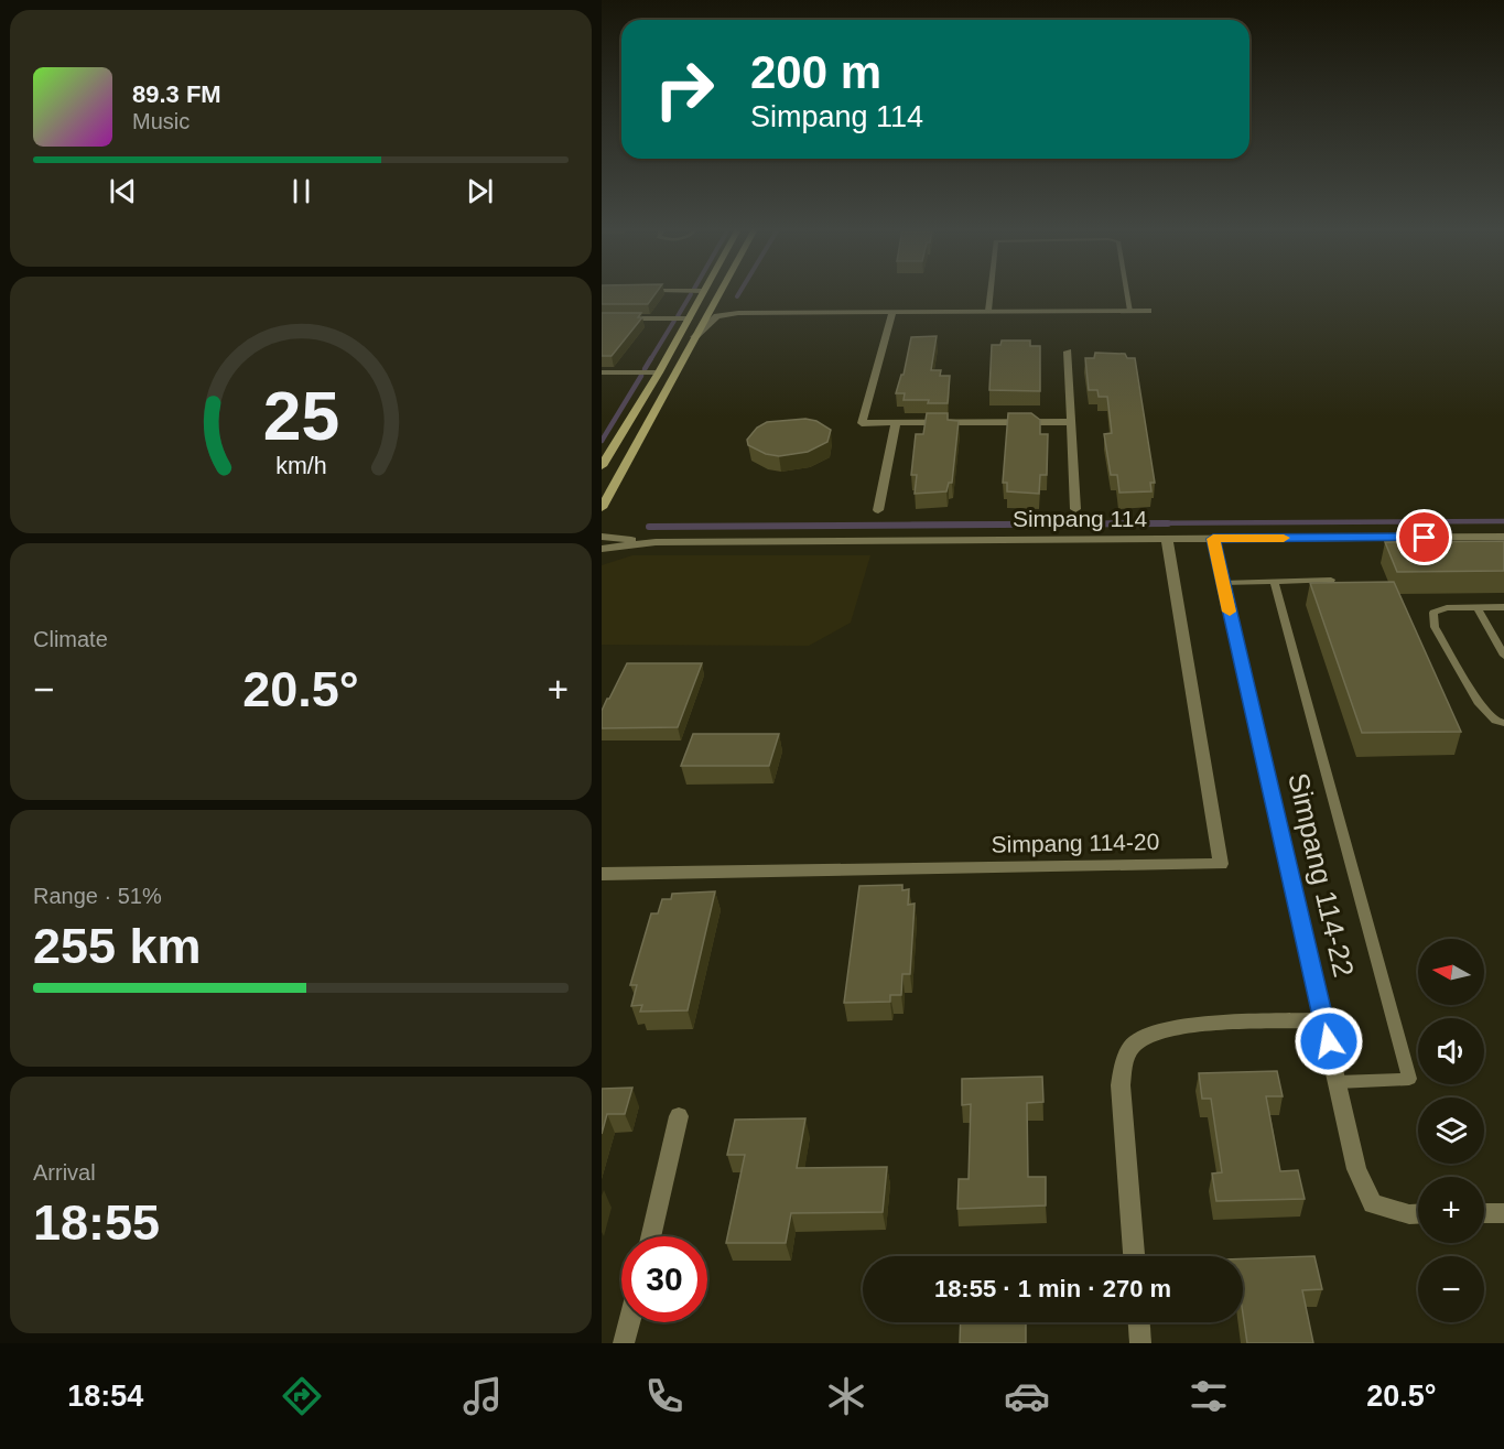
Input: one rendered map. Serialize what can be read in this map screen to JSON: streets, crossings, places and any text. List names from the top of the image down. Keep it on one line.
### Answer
{"streets":{"street":["Simpang 114","Simpang 114-20","Simpang 114-22"]},"crossings":[["Simpang 114","Simpang 114-20"],["Simpang 114","Simpang 114-22"]],"north":"left","page":{"turn":["200 m","Simpang 114"],"song":["89.3 FM","Music"],"tile":["Climate",["Range · 51%","255 km"],["Arrival","18:55"]],"heat":["−","20.5°","+"],"map_buttons":["+","−"],"limit":"30","trip":"18:55 · 1 min · 270 m","tabs":["18:54","20.5°"],"gauge":["25","km/h"]}}
